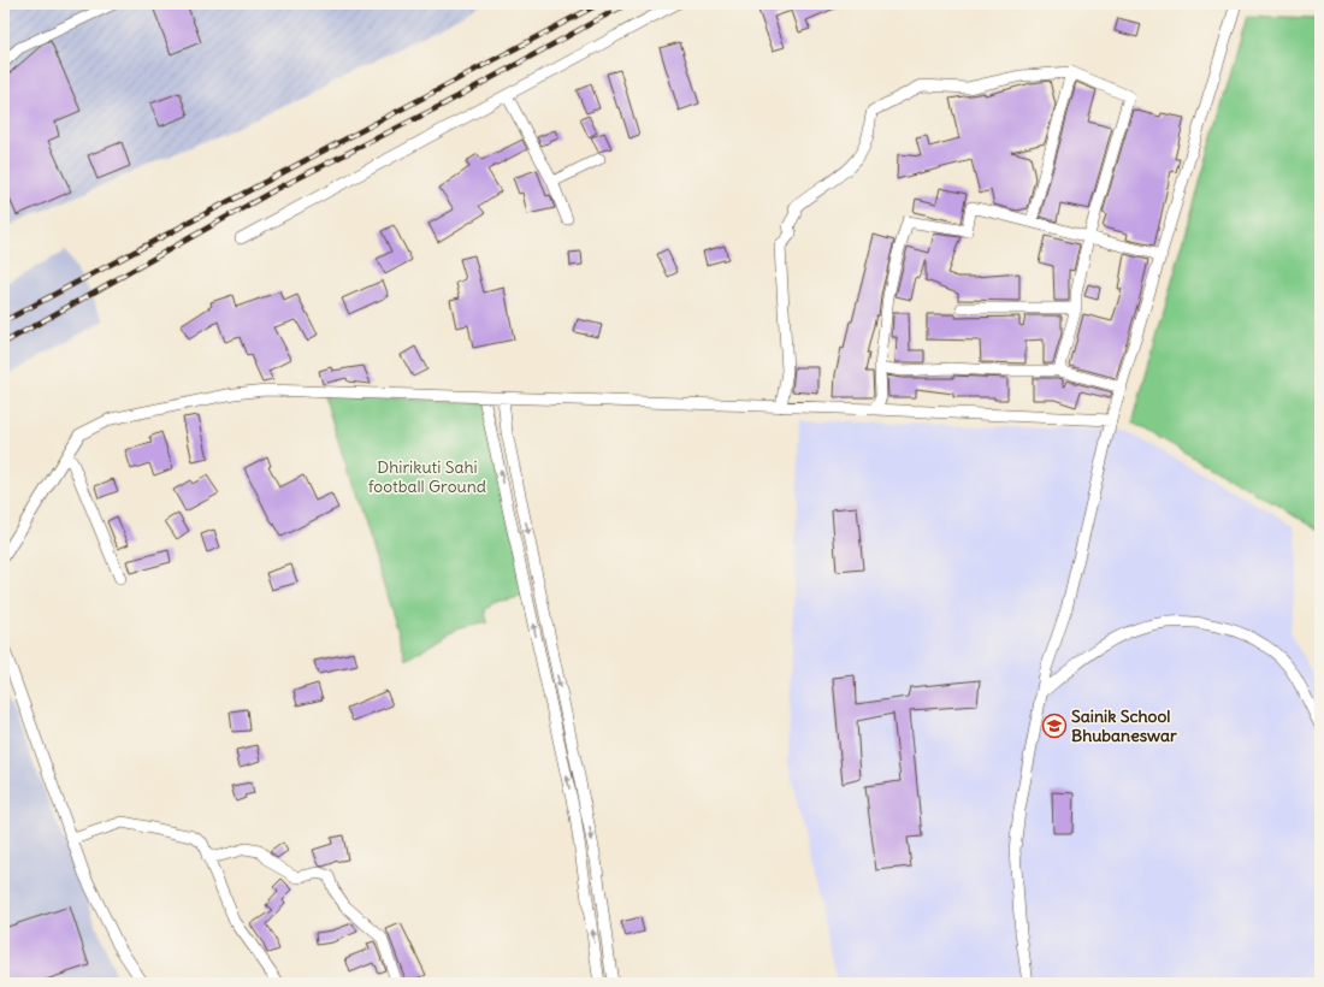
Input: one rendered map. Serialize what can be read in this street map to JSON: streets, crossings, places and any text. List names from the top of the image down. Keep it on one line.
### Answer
{"parks":["Dhirikuti Sahi football Ground"],"places":{"school or university":["Sainik School Bhubaneswar"]}}
